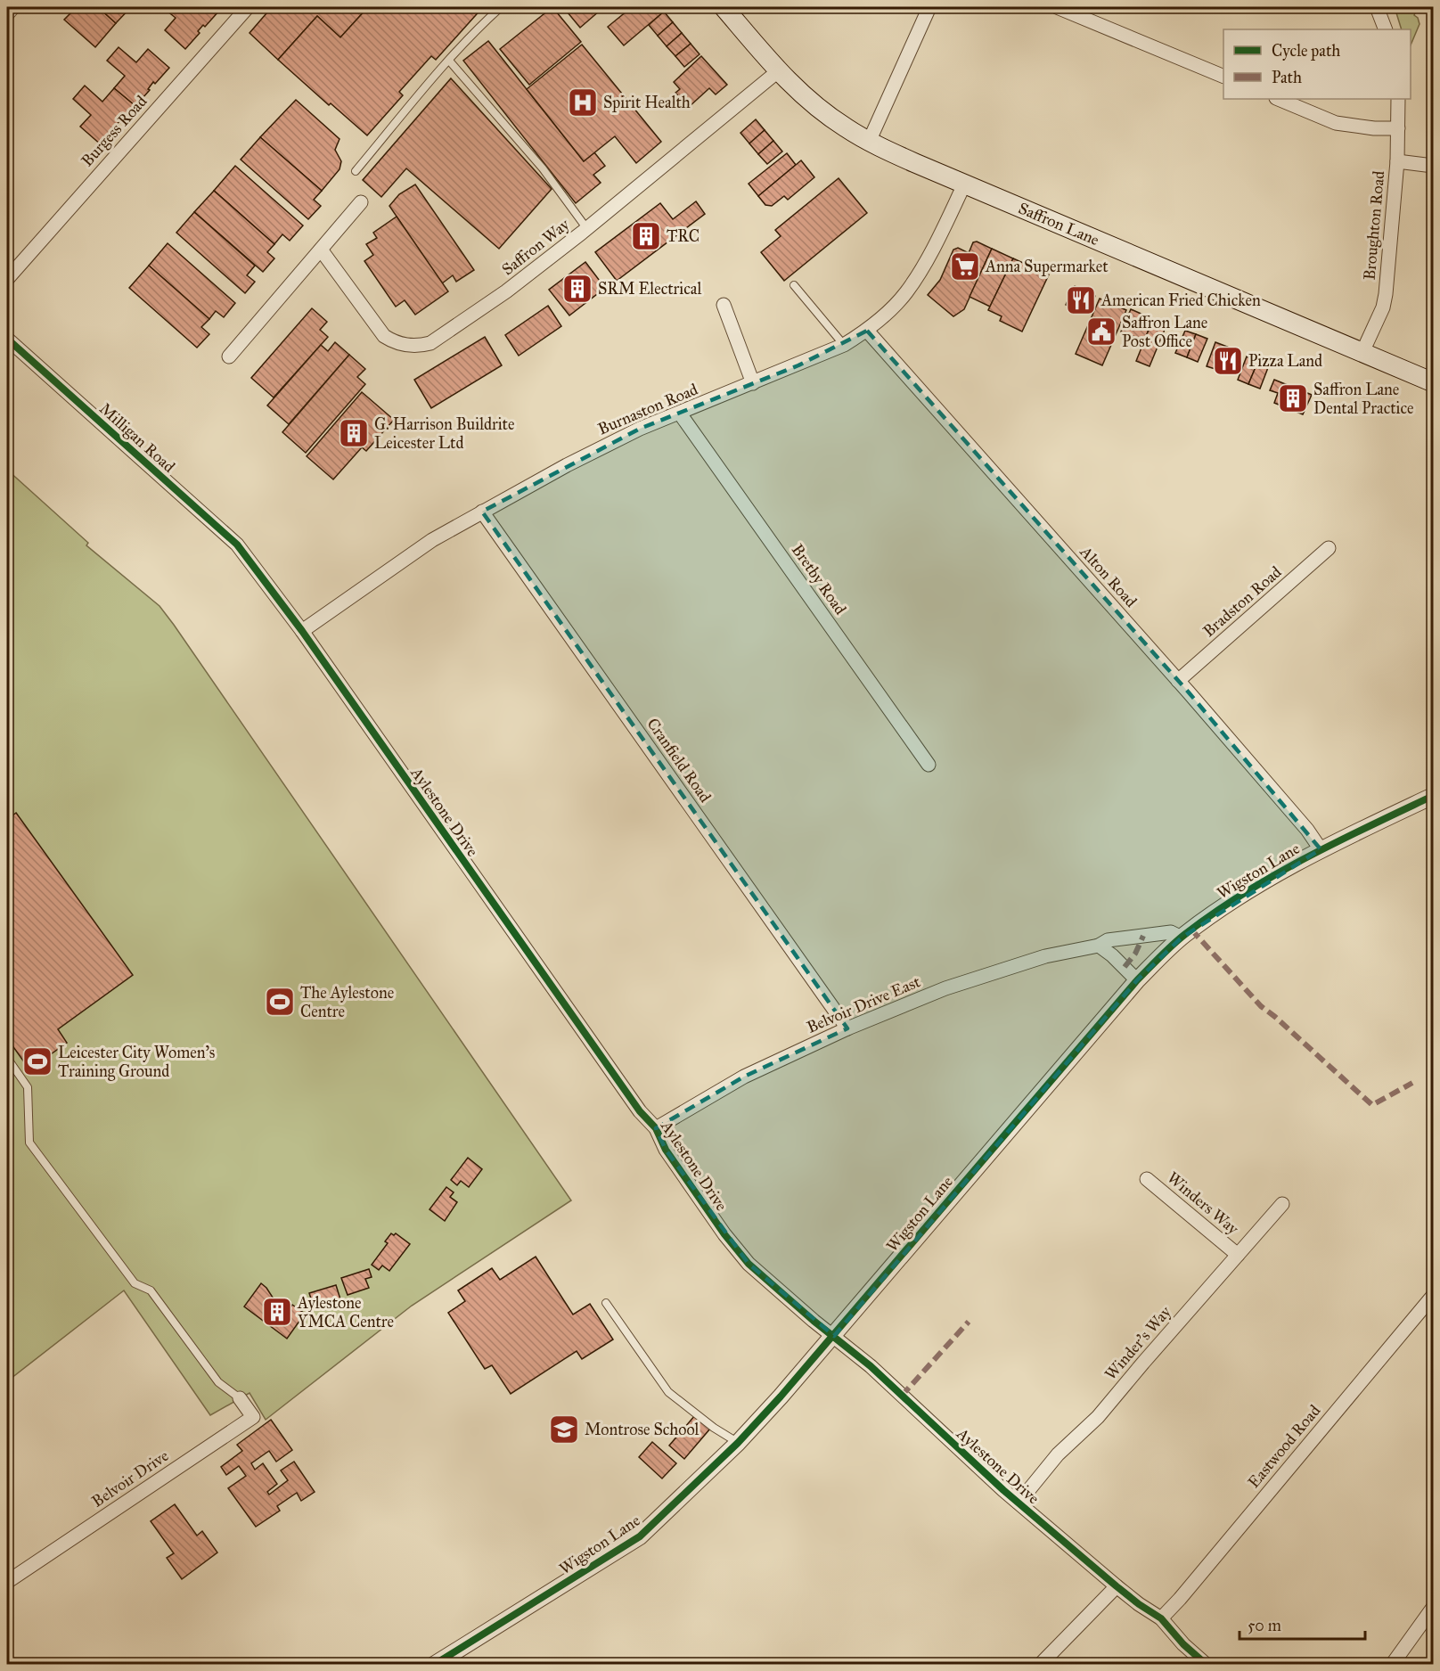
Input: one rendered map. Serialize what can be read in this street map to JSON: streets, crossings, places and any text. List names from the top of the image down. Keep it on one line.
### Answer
{"streets":{"main road":["Saffron Lane"],"street":["Burgess Road","Broughton Road","Saffron Way","Burnaston Road","Milligan Road","Alton Road","Bretby Road","Bradston Road","Cranfield Road","Aylestone Drive","Wigston Lane","Belvoir Drive East","Winders Way","Winder's Way","Eastwood Road","Belvoir Drive"]},"crossings":[["Saffron Lane","Broughton Road"],["Saffron Lane","Saffron Way"],["Saffron Lane","Burnaston Road"],["Burnaston Road","Alton Road"],["Burnaston Road","Bretby Road"],["Burnaston Road","Cranfield Road"],["Burnaston Road","Aylestone Drive"],["Milligan Road","Aylestone Drive"],["Alton Road","Bradston Road"],["Alton Road","Wigston Lane"],["Cranfield Road","Belvoir Drive East"],["Aylestone Drive","Wigston Lane"],["Aylestone Drive","Belvoir Drive East"],["Aylestone Drive","Winder's Way"],["Aylestone Drive","Eastwood Road"],["Wigston Lane","Belvoir Drive East"],["Winders Way","Winder's Way"]],"places":{"hospital":["Spirit Health"],"building":["TRC","SRM Electrical","Saffron Lane Dental Practice","G. Harrison Buildrite Leicester Ltd","Aylestone YMCA Centre"],"supermarket":["Anna Supermarket"],"restaurant":["American Fried Chicken","Pizza Land"],"public building":["Saffron Lane Post Office"],"sports":["The Aylestone Centre","Leicester City Women's Training Ground"],"school or university":["Montrose School"]},"legend":["Cycle path","Path"],"scale_bar":"50 m"}
